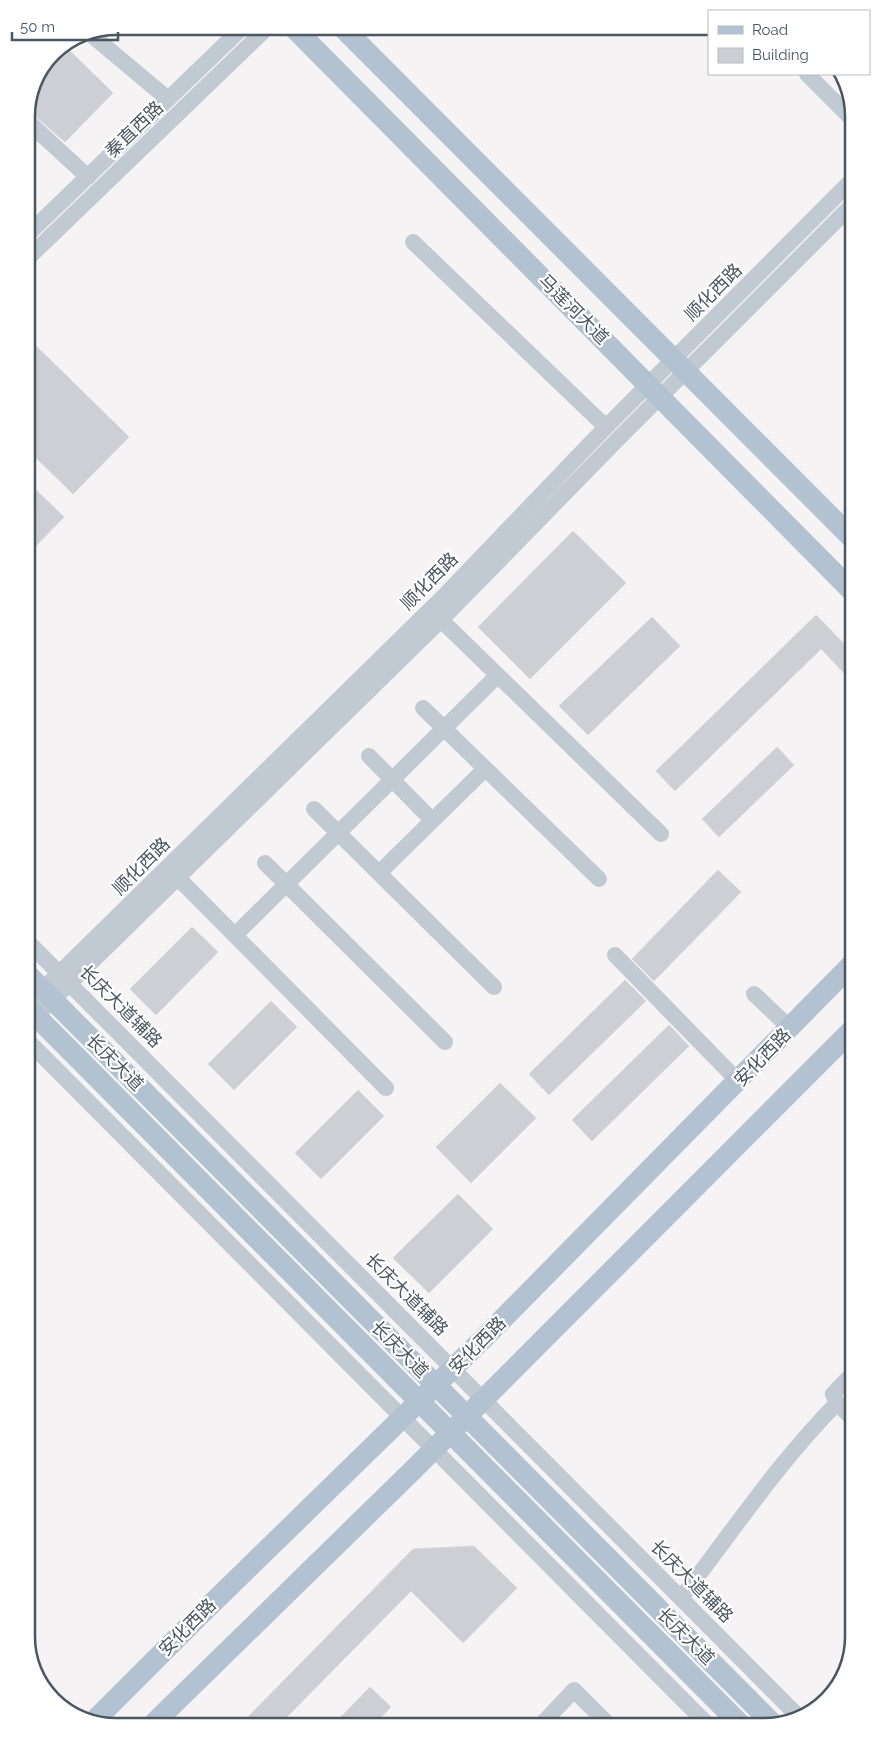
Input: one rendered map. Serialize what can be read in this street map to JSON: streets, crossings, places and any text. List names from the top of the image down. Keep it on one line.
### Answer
{"streets":{"main road":["马莲河大道","安化西路","长庆大道"],"street":["秦直西路","顺化西路","长庆大道辅路"]},"crossings":[["顺化西路","马莲河大道"],["顺化西路","长庆大道辅路"],["顺化西路","长庆大道"],["长庆大道辅路","安化西路"],["安化西路","长庆大道"]],"legend":["Road","Building"],"scale_bar":"50 m"}
